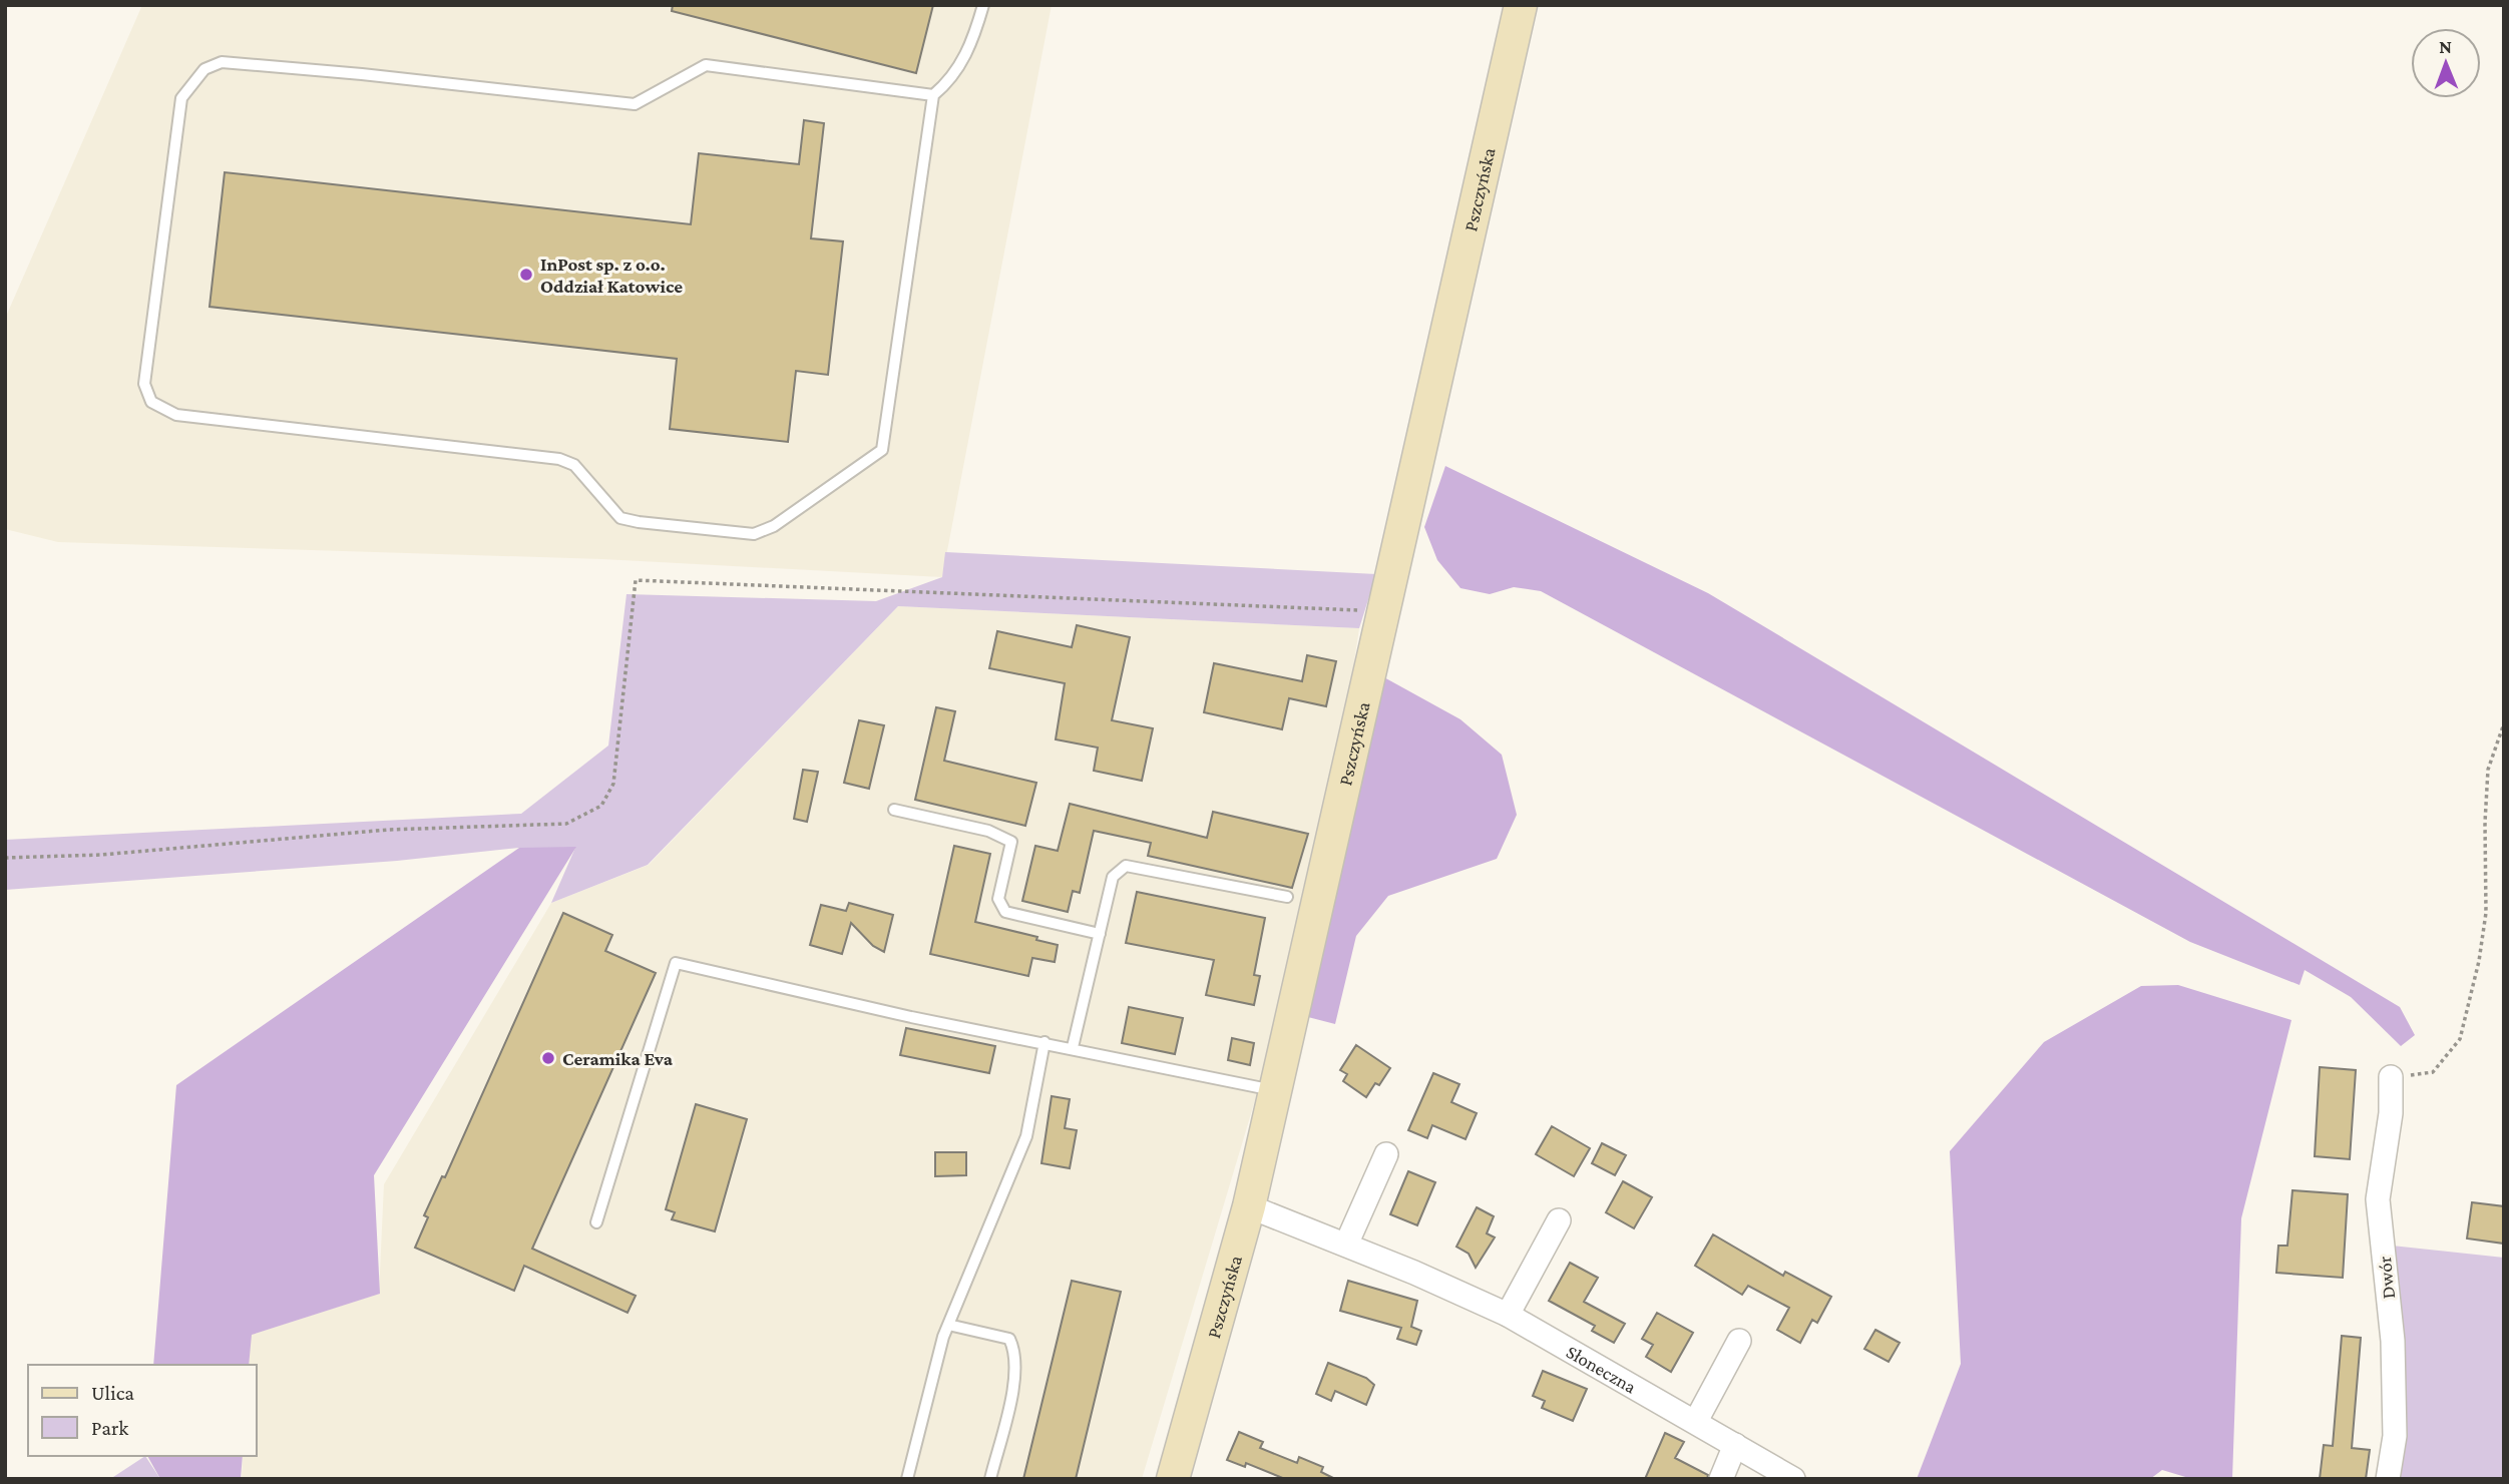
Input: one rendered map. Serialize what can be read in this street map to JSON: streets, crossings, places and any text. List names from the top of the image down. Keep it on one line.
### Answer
{"streets":{"main road":["Pszczyńska"],"street":["Dwór","Słoneczna"]},"crossings":[["Pszczyńska","Słoneczna"]],"places":["InPost sp. z o.o. Oddział Katowice","Ceramika Eva"],"legend":["Ulica","Park"],"north":"top"}
